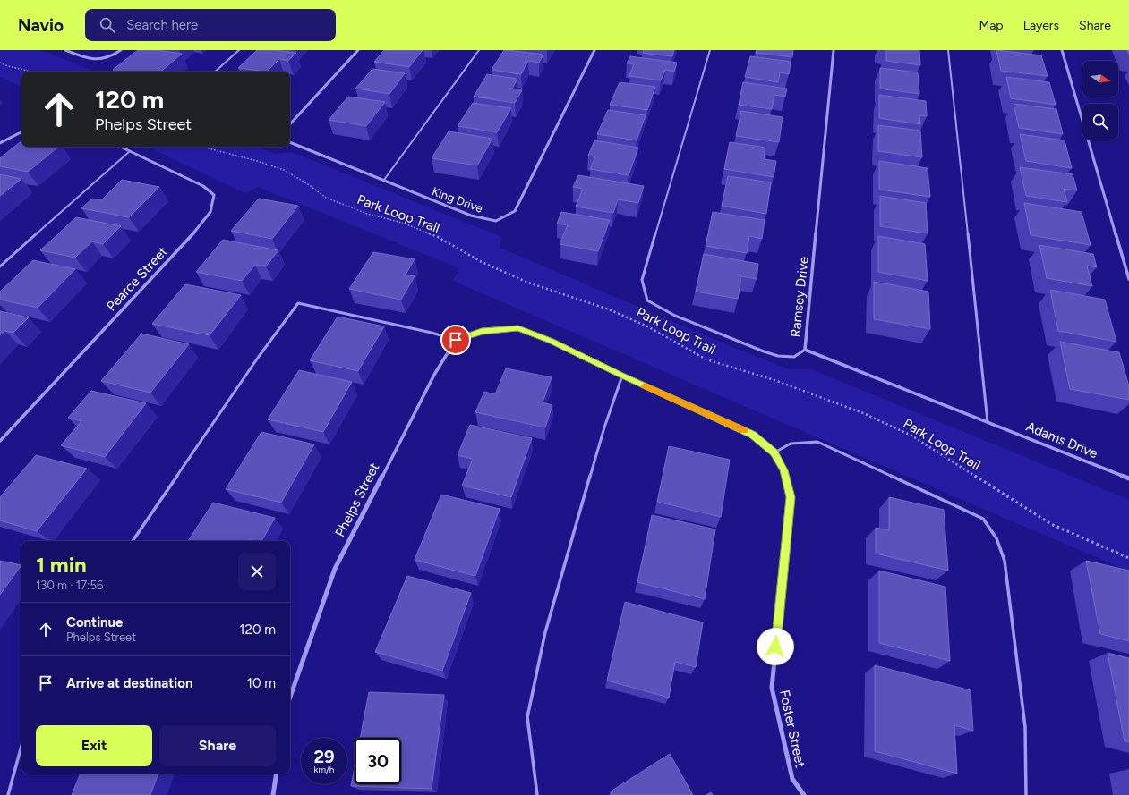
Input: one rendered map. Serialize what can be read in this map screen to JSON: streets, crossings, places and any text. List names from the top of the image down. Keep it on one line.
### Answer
{"streets":{"street":["King Drive","Pearce Street","Ramsey Drive","Adams Drive","Phelps Street","Foster Street"],"path":["Park Loop Trail"]},"crossings":[["Ramsey Drive","Adams Drive"],["Phelps Street","Foster Street"]],"north":"right","page":{"header":"Navio","search":"Search here","nav":["Map","Layers","Share"],"turn":["120 m","Phelps Street"],"heading":["1 min","130 m · 17:56"],"list":[{"name":"Continue","note":"Phelps Street","value":"120 m"},{"name":"Arrive at destination","value":"10 m"}],"buttons":["Exit","Share"],"speed":"29 km/h","limit":"30"}}
